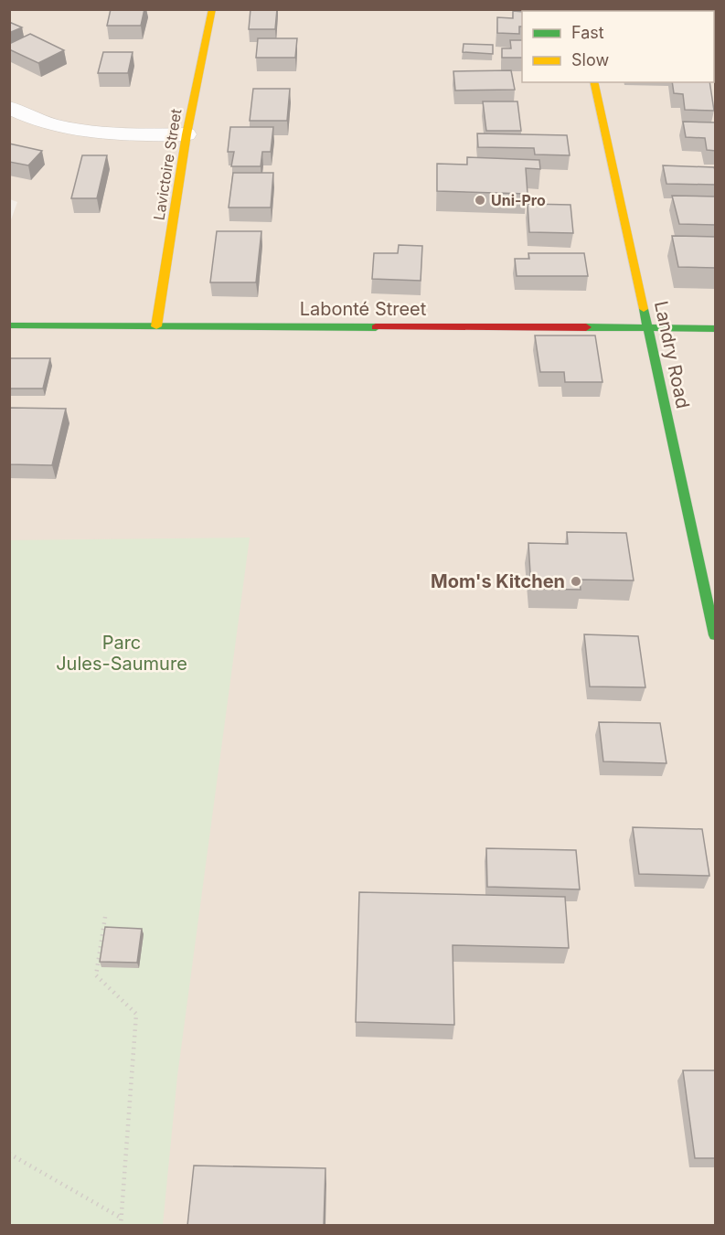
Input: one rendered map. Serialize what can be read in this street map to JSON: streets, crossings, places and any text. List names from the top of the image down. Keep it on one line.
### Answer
{"streets":{"street":["Lavictoire Street","Labonté Street","Landry Road"]},"crossings":[["Lavictoire Street","Labonté Street"],["Labonté Street","Landry Road"]],"parks":["Parc Jules-Saumure"],"places":["Uni-Pro","Mom's Kitchen"],"legend":["Fast","Slow"]}
